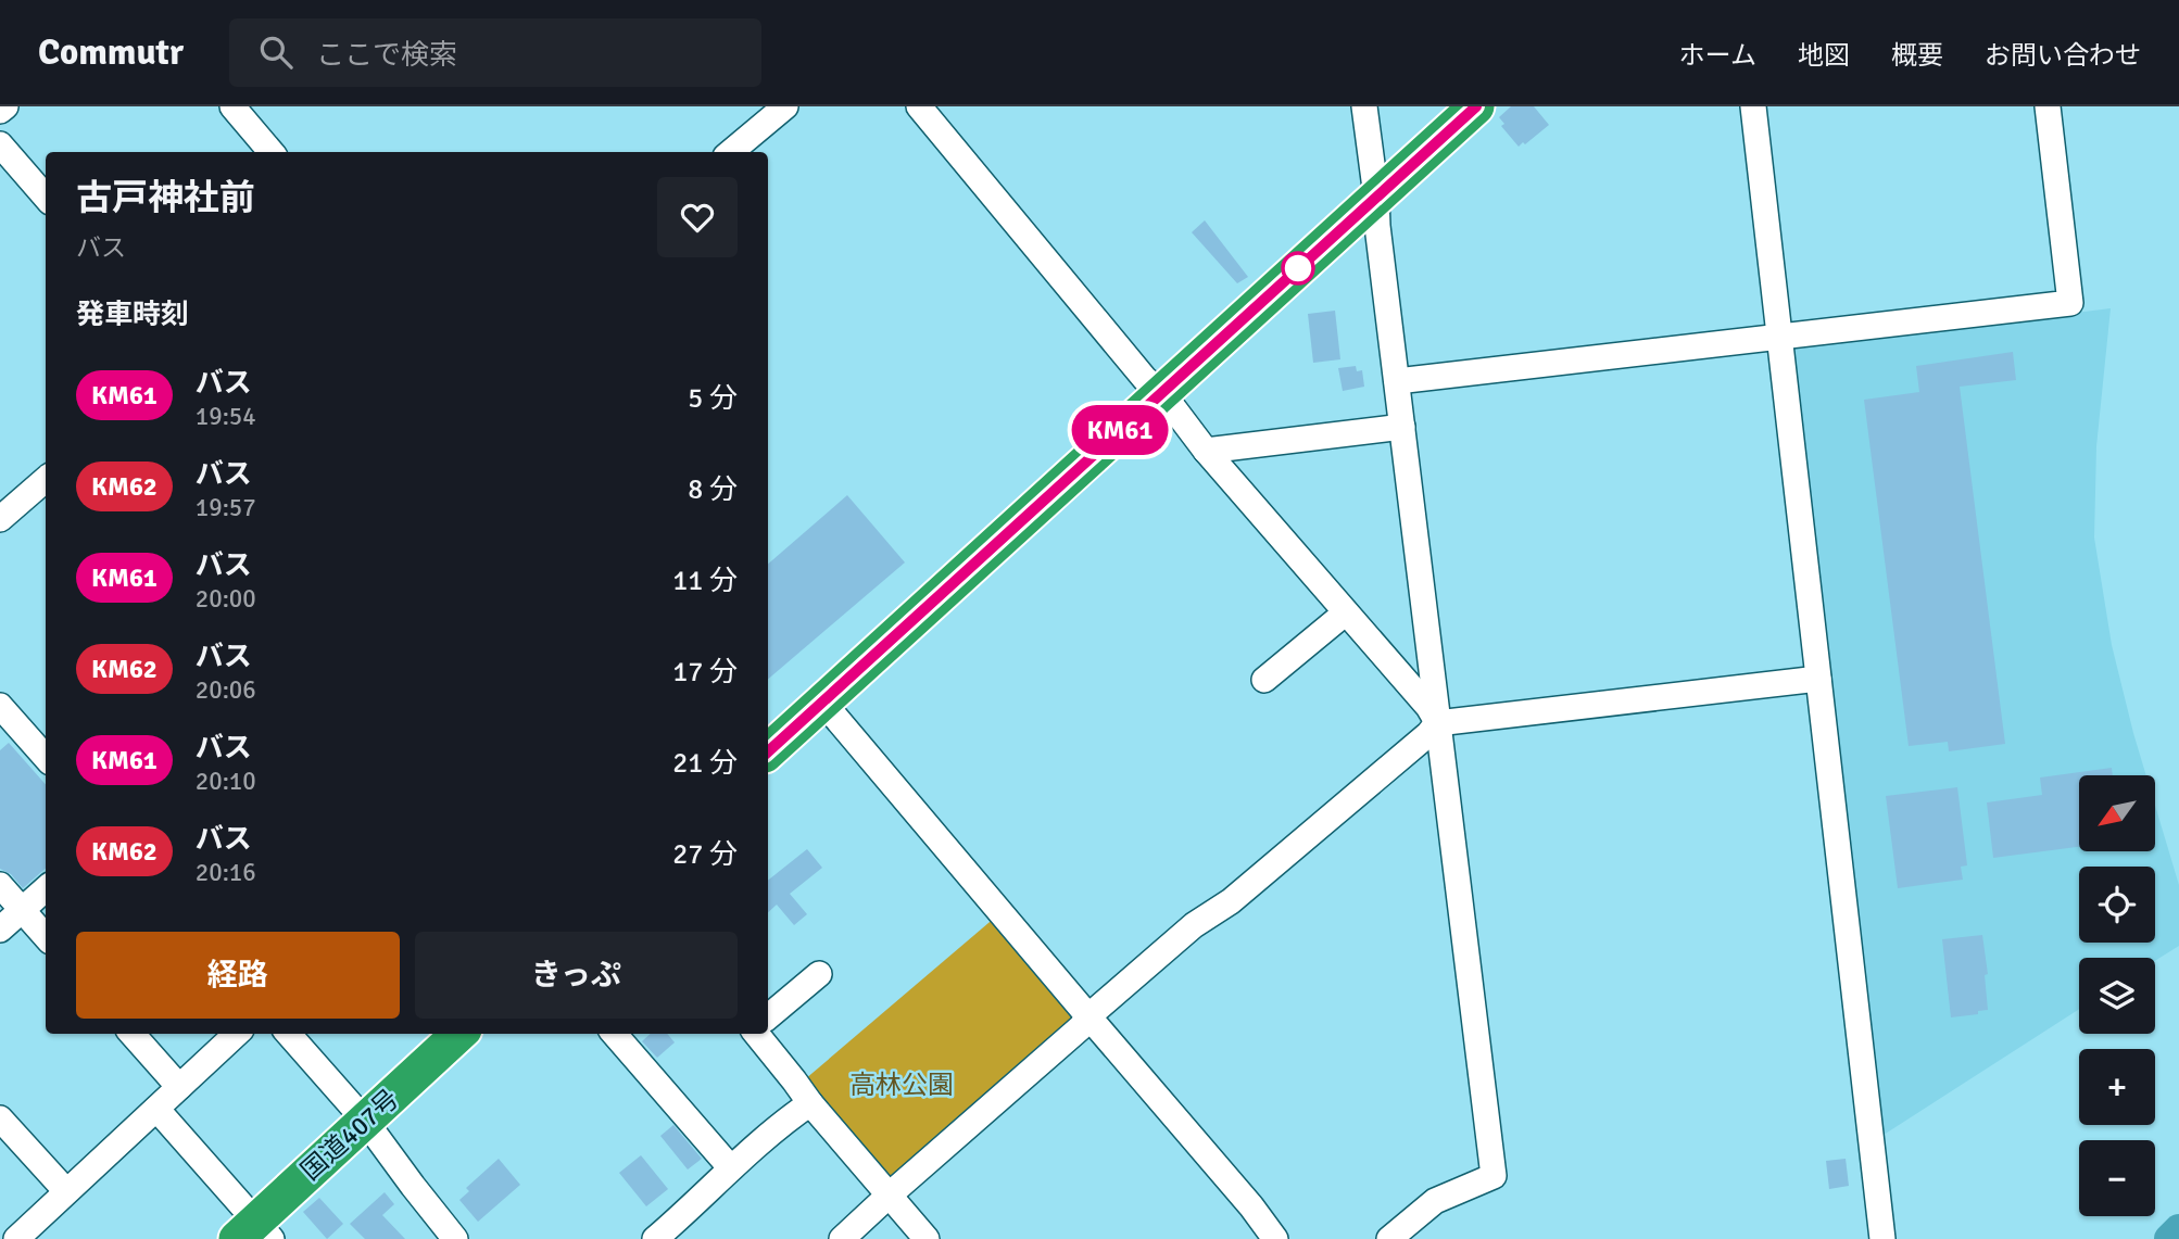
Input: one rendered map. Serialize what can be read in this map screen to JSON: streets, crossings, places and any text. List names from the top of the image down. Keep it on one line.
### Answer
{"streets":{"highway":["国道407号"]},"parks":["高林公園"],"lines":["bus line KM61"],"north":"bottom left","page":{"header":"Commutr","search":"ここで検索","nav":["ホーム","地図","概要","お問い合わせ"],"on_map":"KM61","heading":[["古戸神社前","バス"],"発車時刻"],"list":[{"mark":"KM61","name":"バス","note":"19:54","value":"5 分"},{"mark":"KM62","name":"バス","note":"19:57","value":"8 分"},{"mark":"KM61","name":"バス","note":"20:00","value":"11 分"},{"mark":"KM62","name":"バス","note":"20:06","value":"17 分"},{"mark":"KM61","name":"バス","note":"20:10","value":"21 分"},{"mark":"KM62","name":"バス","note":"20:16","value":"27 分"}],"map_buttons":["+","−"],"buttons":["経路","きっぷ"]}}
